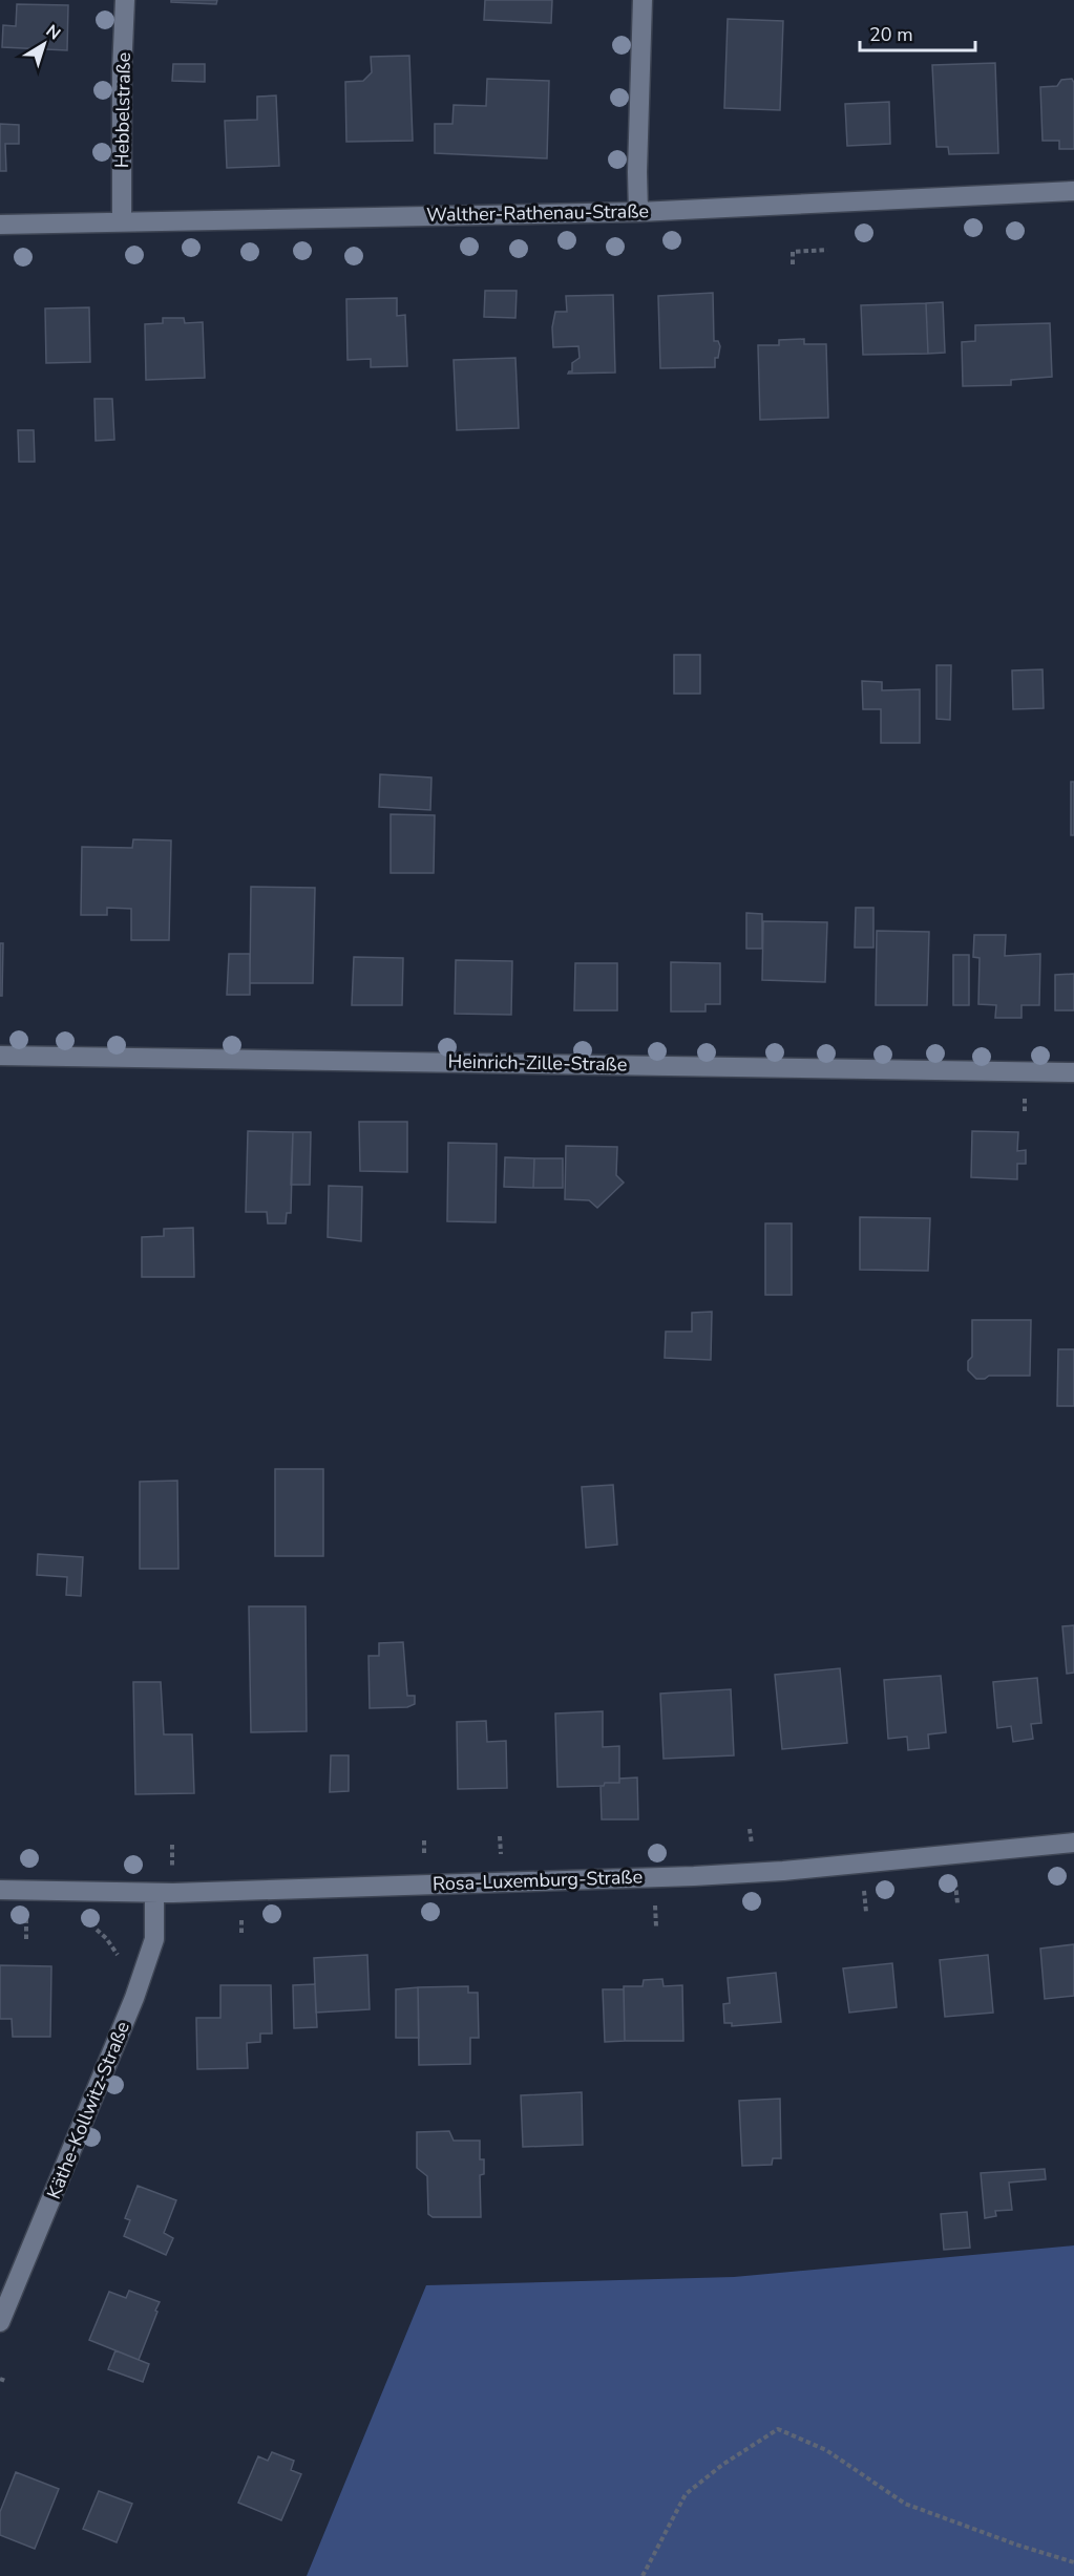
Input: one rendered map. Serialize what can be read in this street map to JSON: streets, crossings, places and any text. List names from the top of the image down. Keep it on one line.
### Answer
{"streets":{"street":["Hebbelstraße","Walther-Rathenau-Straße","Heinrich-Zille-Straße","Rosa-Luxemburg-Straße","Käthe-Kollwitz-Straße"]},"crossings":[["Hebbelstraße","Walther-Rathenau-Straße"],["Rosa-Luxemburg-Straße","Käthe-Kollwitz-Straße"]],"scale_bar":"20 m","north":"top right"}
